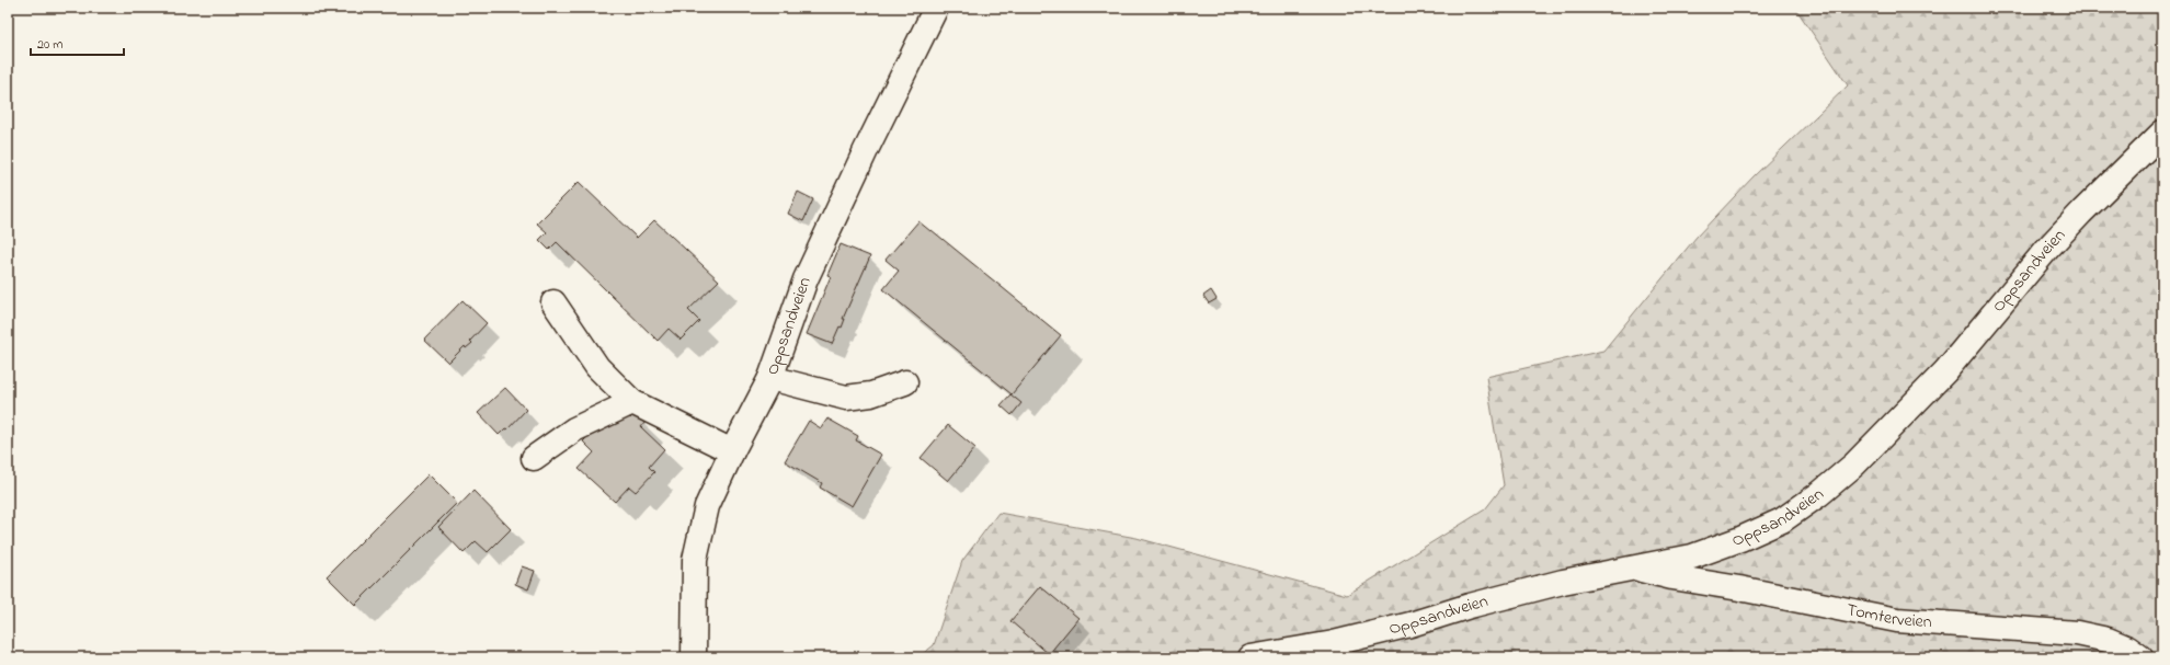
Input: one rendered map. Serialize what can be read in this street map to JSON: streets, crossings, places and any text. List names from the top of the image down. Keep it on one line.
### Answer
{"streets":{"street":["Oppsandveien","Tomterveien"]},"crossings":[["Oppsandveien","Tomterveien"]],"scale_bar":"20 m"}
